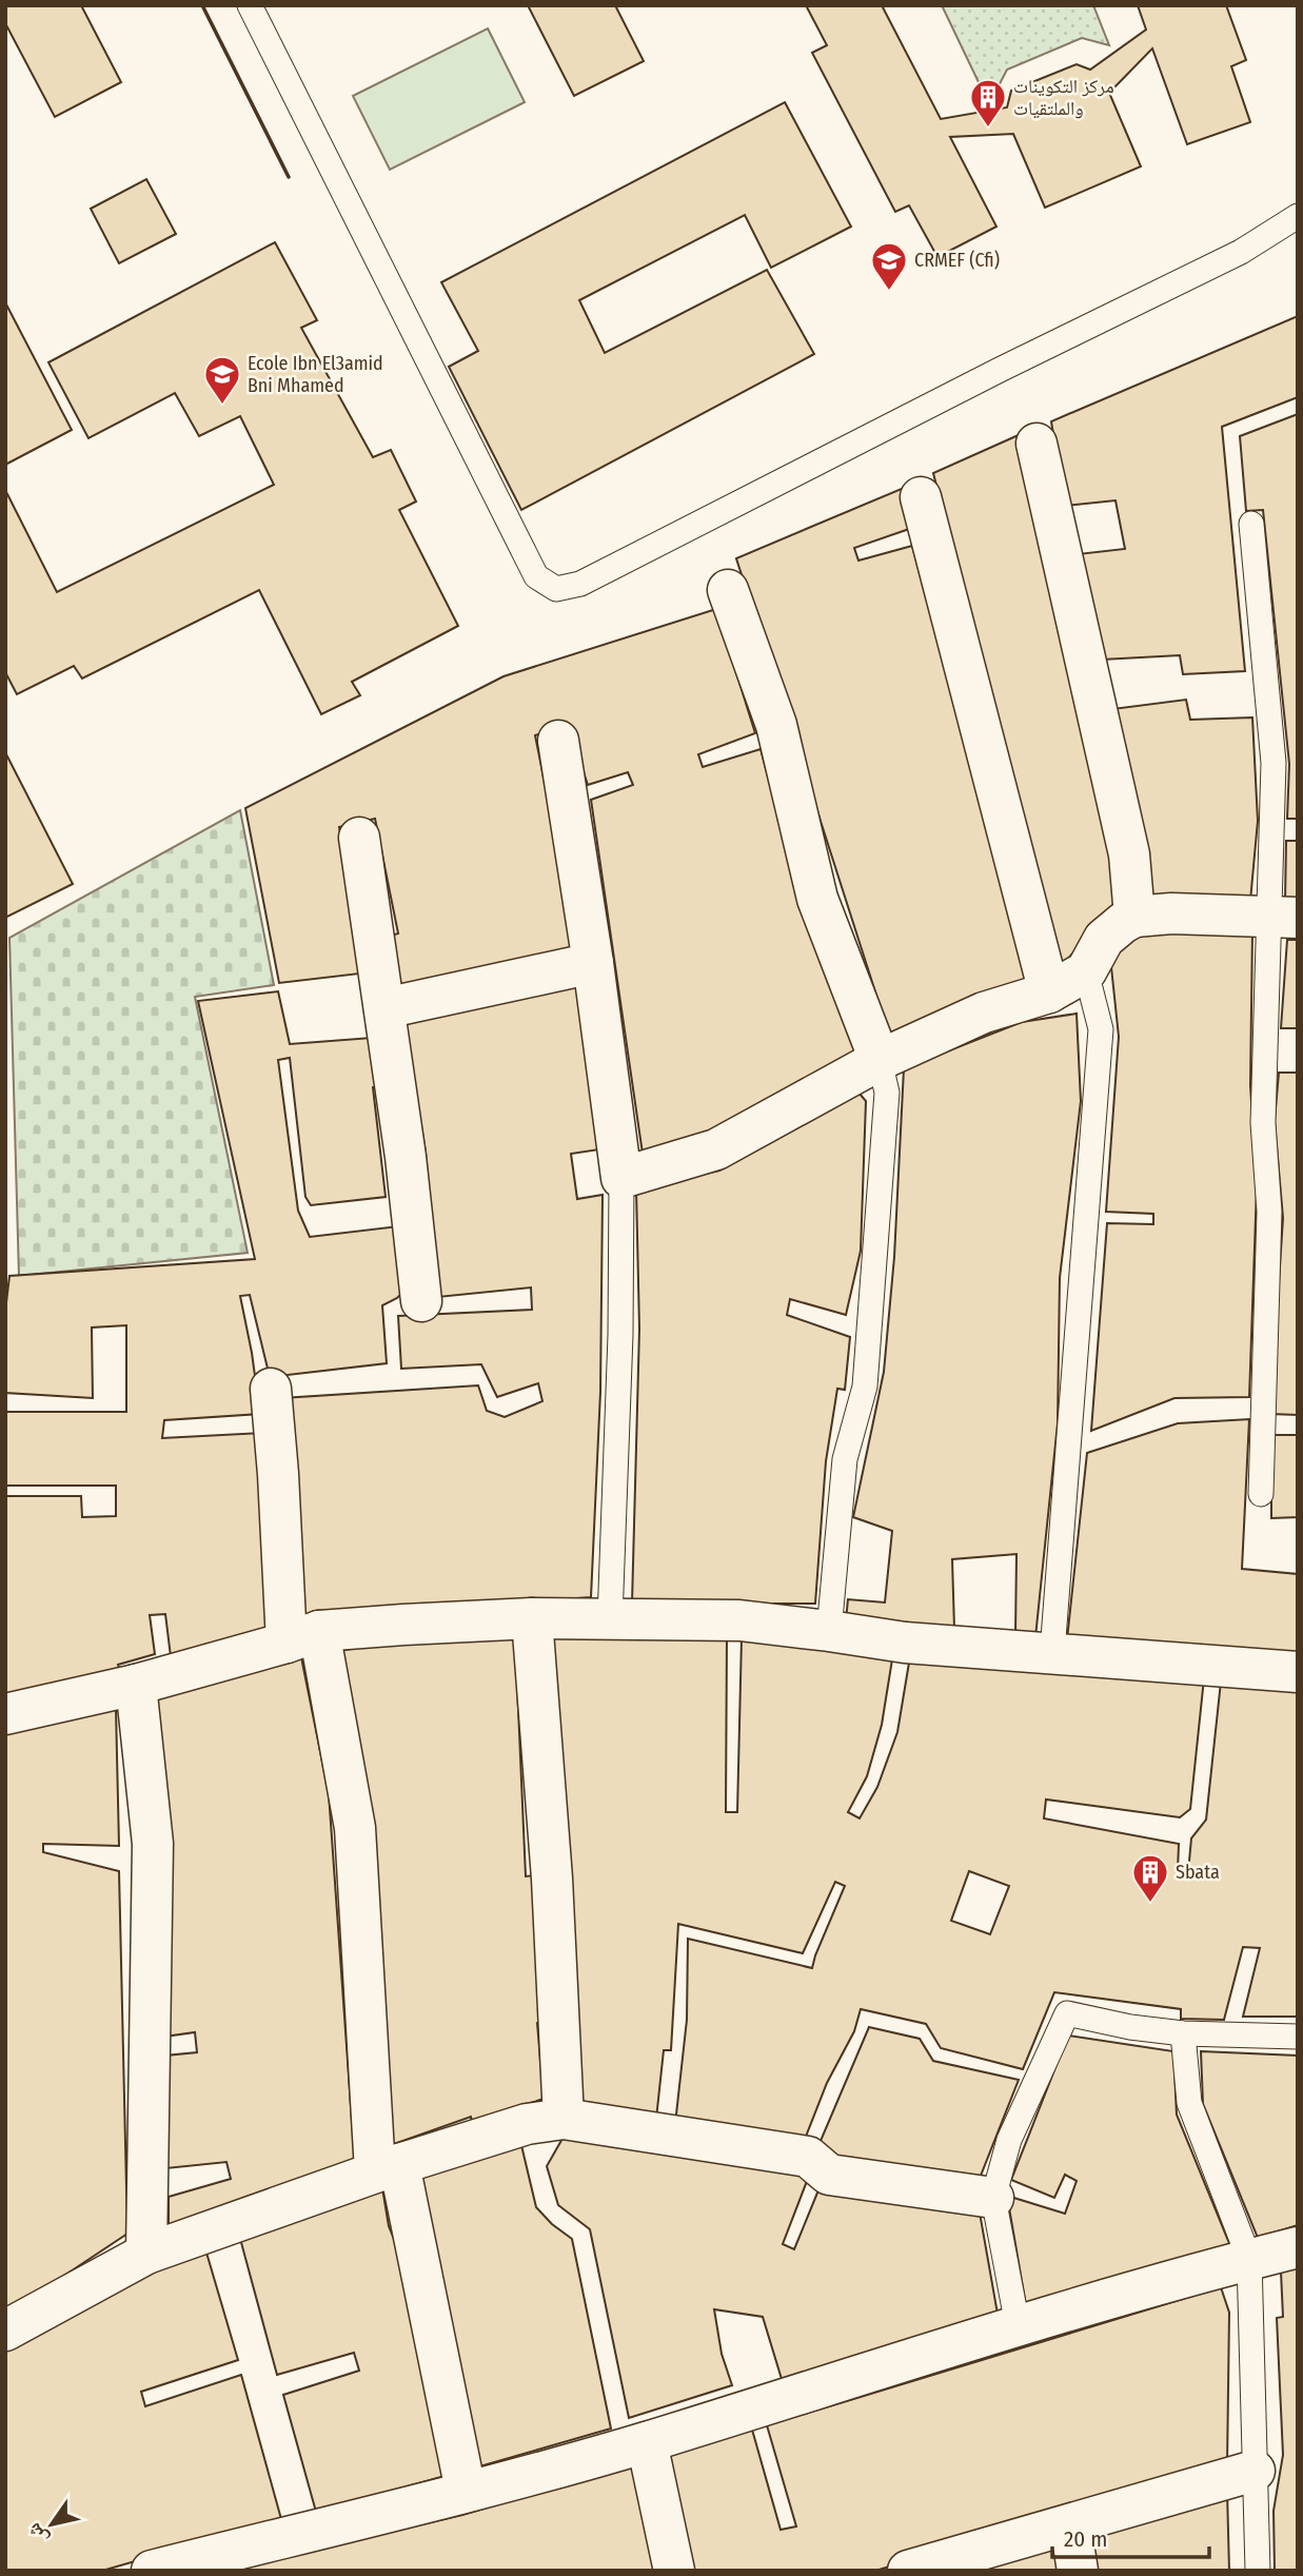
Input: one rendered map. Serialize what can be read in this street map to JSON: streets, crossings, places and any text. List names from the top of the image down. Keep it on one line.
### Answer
{"places":{"building":["مركز التكوينات والملتقيات","Sbata"],"school or university":["CRMEF (Cfi)","Ecole Ibn El3amid Bni Mhamed"]},"scale_bar":"20 m","north":"bottom left"}
